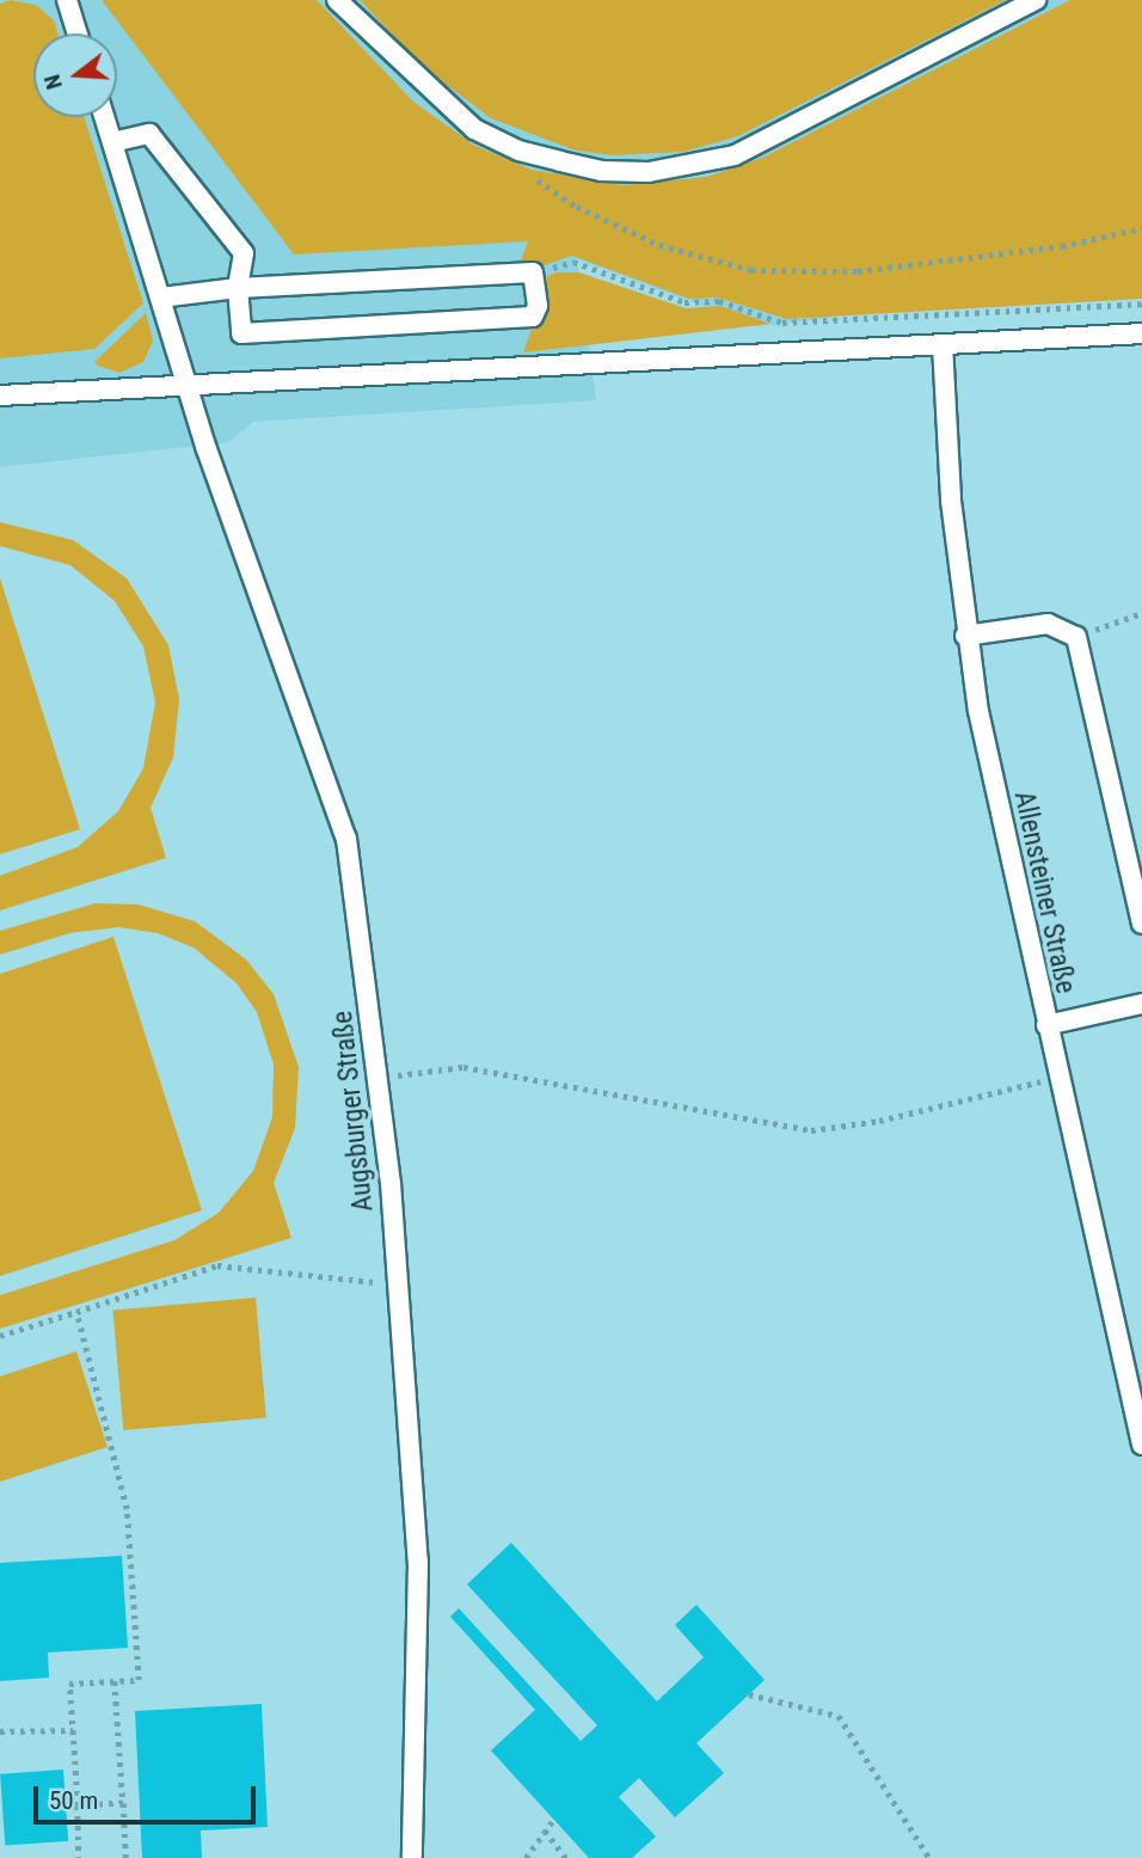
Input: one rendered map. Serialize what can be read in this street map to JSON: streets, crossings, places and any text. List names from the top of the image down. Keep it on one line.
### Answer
{"streets":{"lane":["Allensteiner Straße","Augsburger Straße"]},"scale_bar":"50 m","north":"left"}
